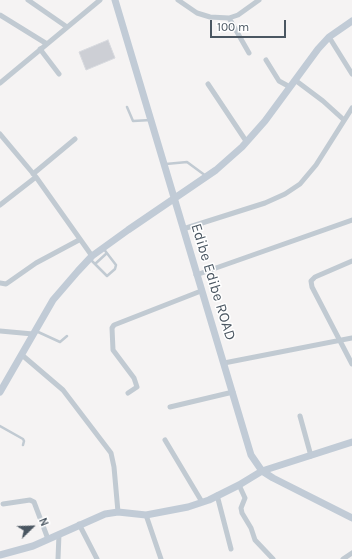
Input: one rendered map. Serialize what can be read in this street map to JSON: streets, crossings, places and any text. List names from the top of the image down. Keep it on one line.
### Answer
{"streets":{"street":["Edibe Edibe ROAD"]},"scale_bar":"100 m","north":"top right"}
